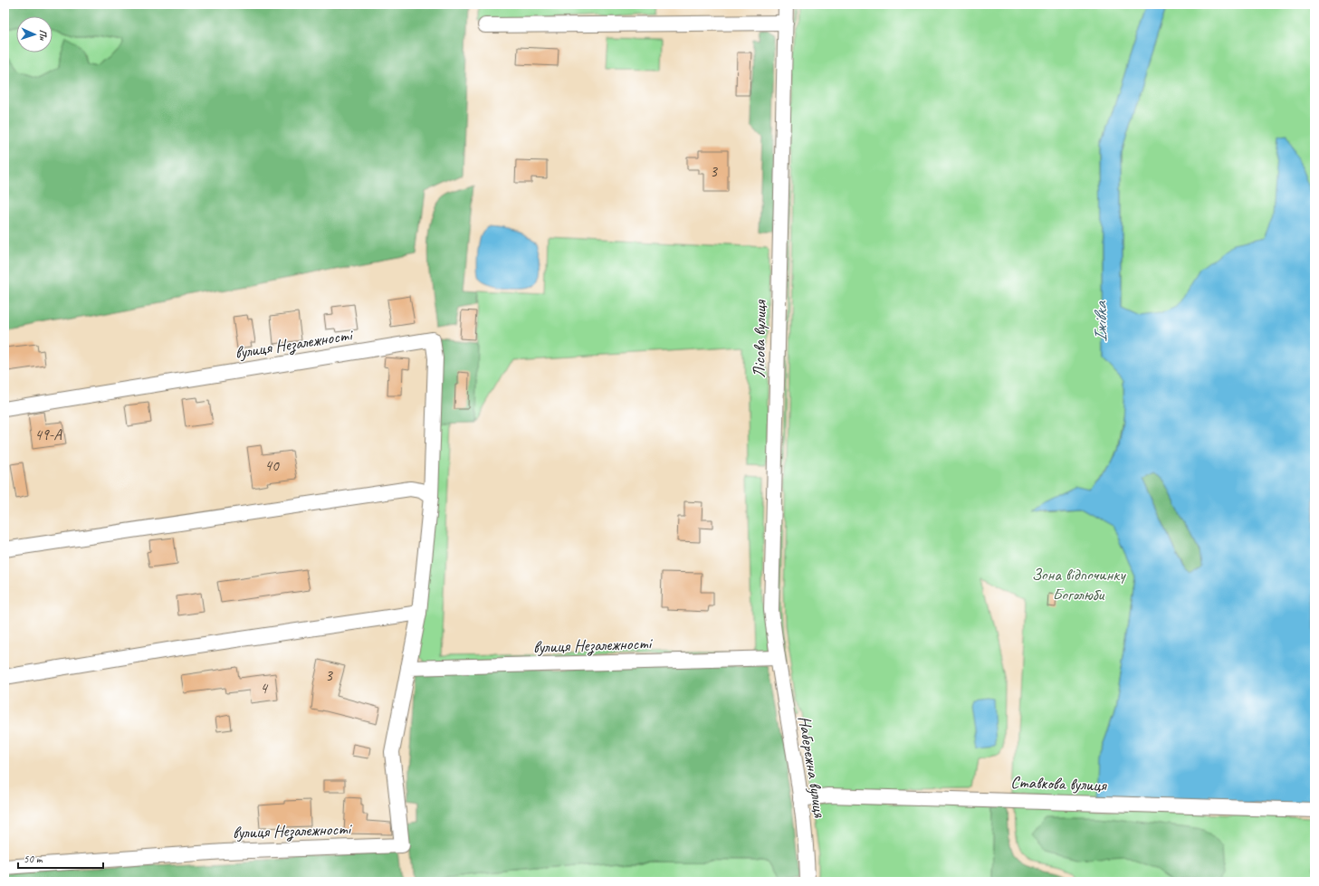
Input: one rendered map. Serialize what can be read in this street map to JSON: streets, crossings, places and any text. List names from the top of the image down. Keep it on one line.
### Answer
{"streets":{"street":["Лісова вулиця","вулиця Незалежності","Набережна вулиця","Ставкова вулиця"]},"crossings":[["Лісова вулиця","вулиця Незалежності"],["Лісова вулиця","Набережна вулиця"],["вулиця Незалежності","Набережна вулиця"],["Набережна вулиця","Ставкова вулиця"]],"water":["Іжівка"],"parks":["Зона відпочинку Боголюби"],"house_numbers":["3","49-А","40","3","4"],"scale_bar":"50 m","north":"right"}
